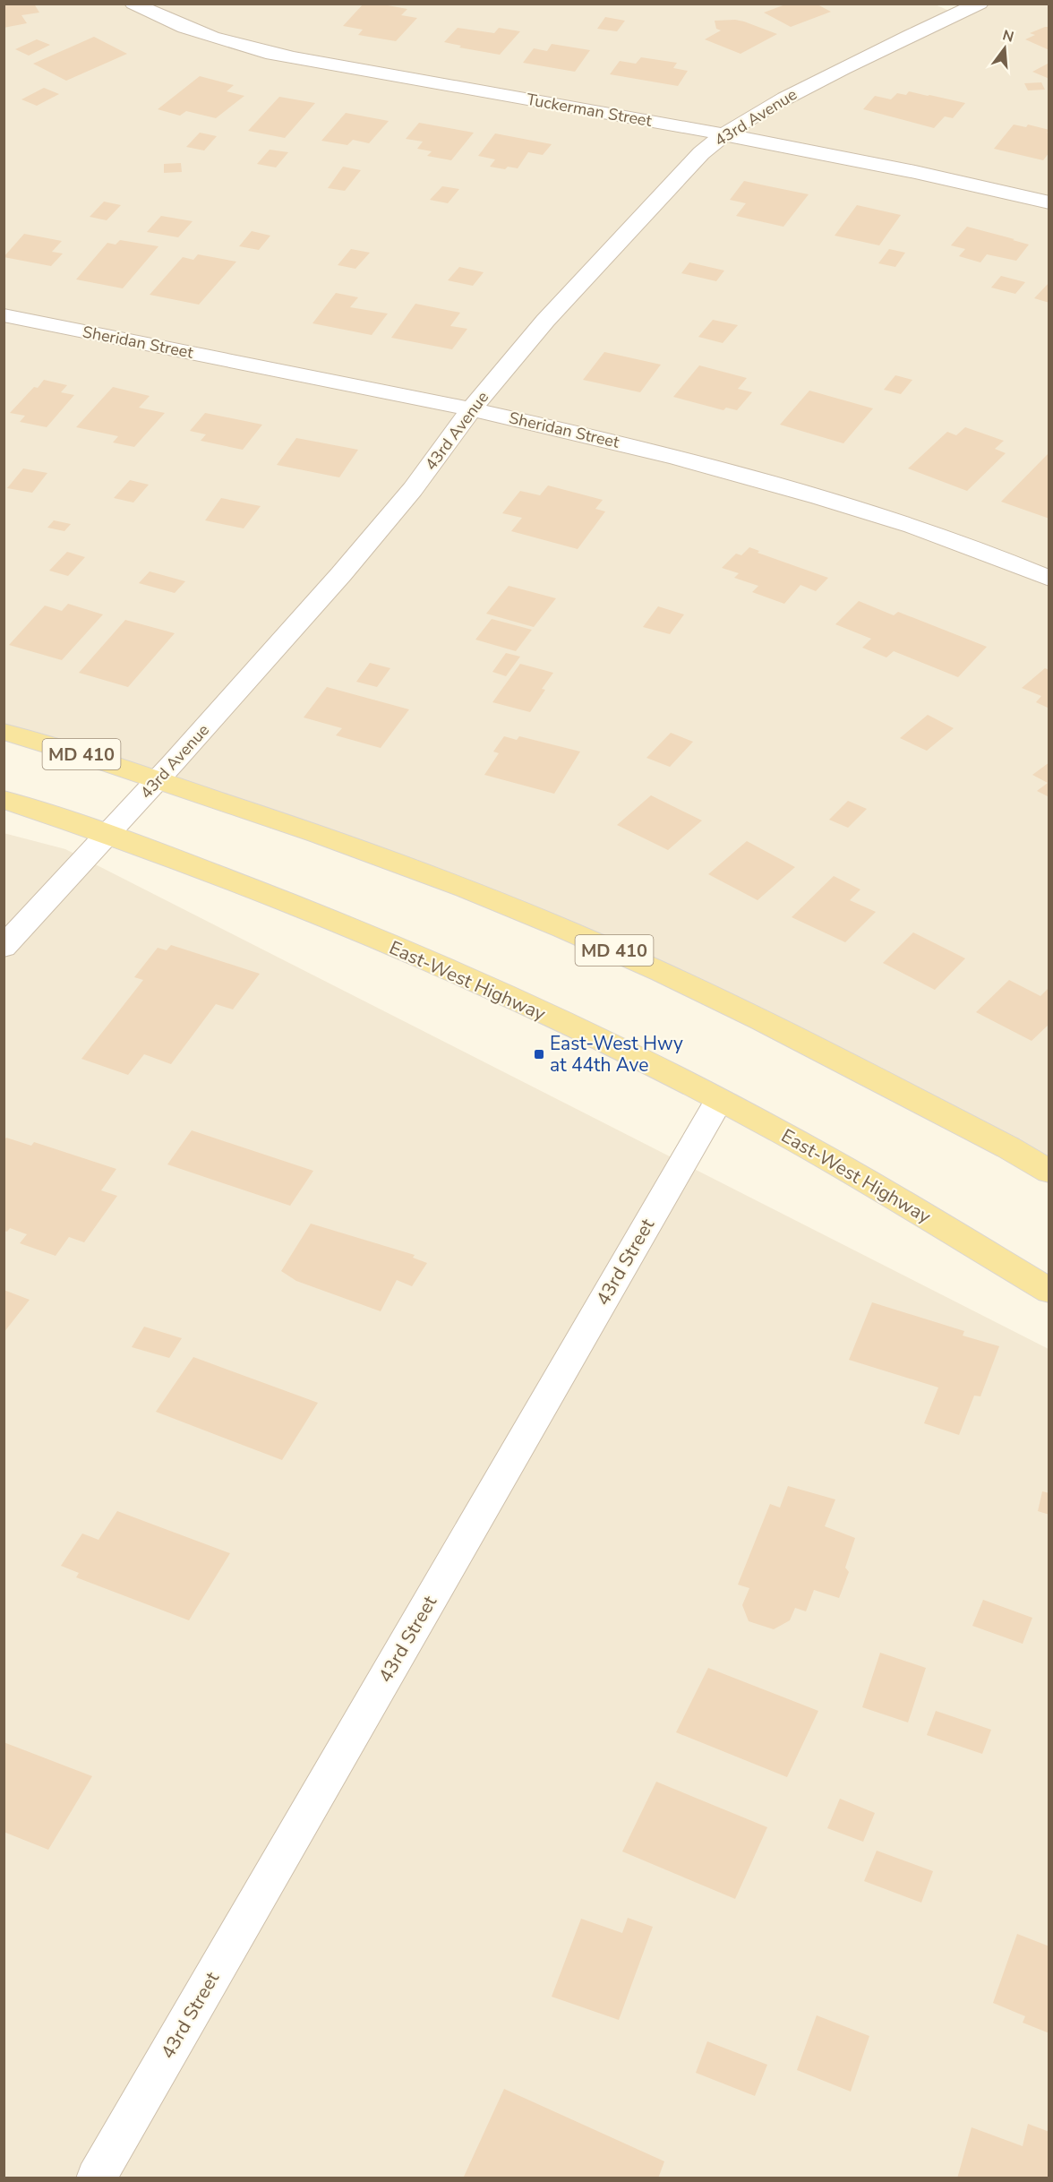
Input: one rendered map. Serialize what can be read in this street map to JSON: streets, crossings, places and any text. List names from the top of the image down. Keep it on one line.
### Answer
{"streets":{"main road":["MD 410","East-West Highway"],"street":["Tuckerman Street","43rd Avenue","Sheridan Street","43rd Street"]},"crossings":[["Tuckerman Street","43rd Avenue"],["43rd Avenue","Sheridan Street"],["43rd Avenue","MD 410"],["43rd Avenue","East-West Highway"],["East-West Highway","43rd Street"]],"places":{"transit":["East-West Hwy at 44th Ave"]},"north":"top"}
